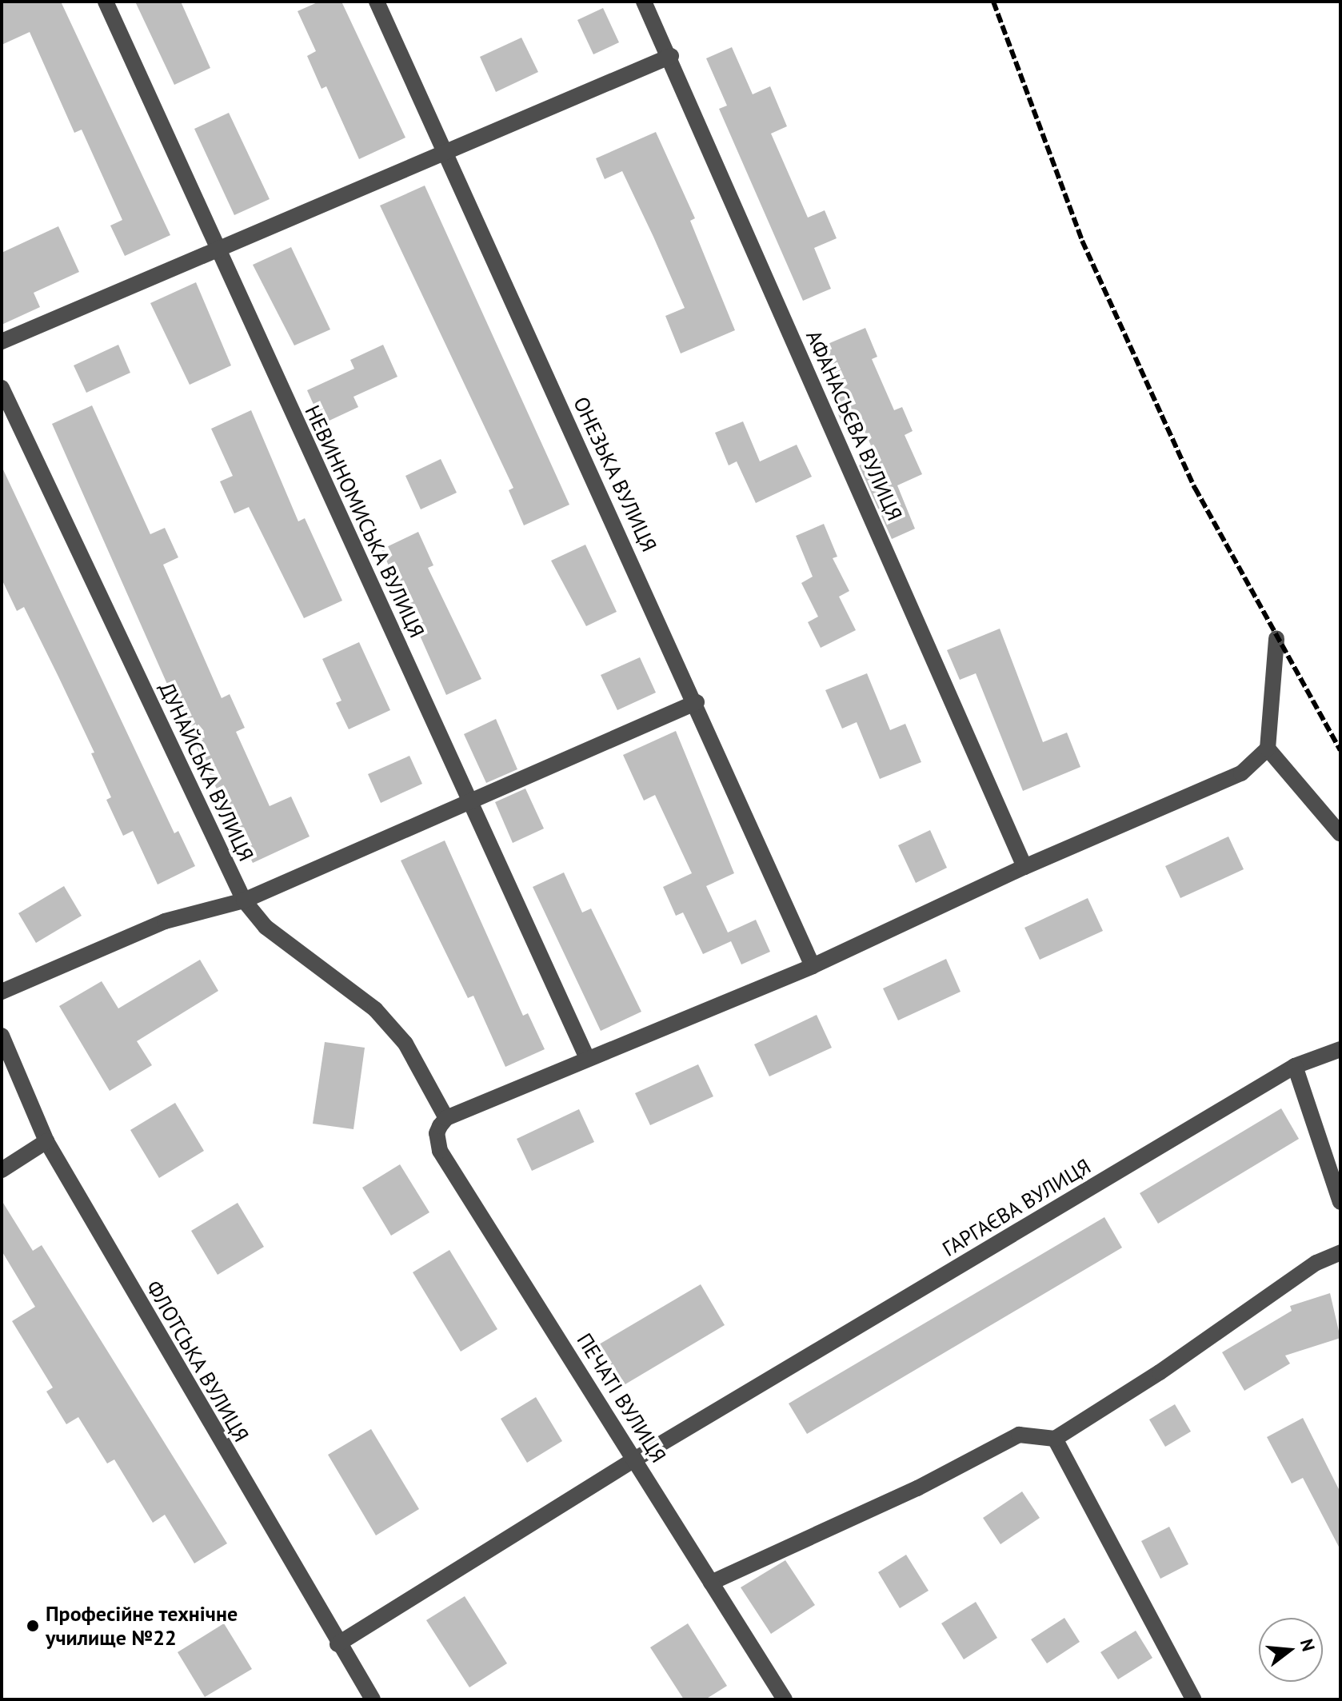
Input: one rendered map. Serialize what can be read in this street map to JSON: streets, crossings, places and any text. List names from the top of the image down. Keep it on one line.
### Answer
{"streets":{"street":["АФАНАСЬЄВА ВУЛИЦЯ","ОНЕЗЬКА ВУЛИЦЯ","НЕВИННОМИСЬКА ВУЛИЦЯ","ДУНАЙСЬКА ВУЛИЦЯ","ГАРГАЄВА ВУЛИЦЯ","ФЛОТСЬКА ВУЛИЦЯ","ПЕЧАТІ ВУЛИЦЯ"]},"crossings":[["ДУНАЙСЬКА ВУЛИЦЯ","ПЕЧАТІ ВУЛИЦЯ"],["ГАРГАЄВА ВУЛИЦЯ","ФЛОТСЬКА ВУЛИЦЯ"],["ГАРГАЄВА ВУЛИЦЯ","ПЕЧАТІ ВУЛИЦЯ"]],"places":["Професійне технічне училище №22"],"north":"right"}
